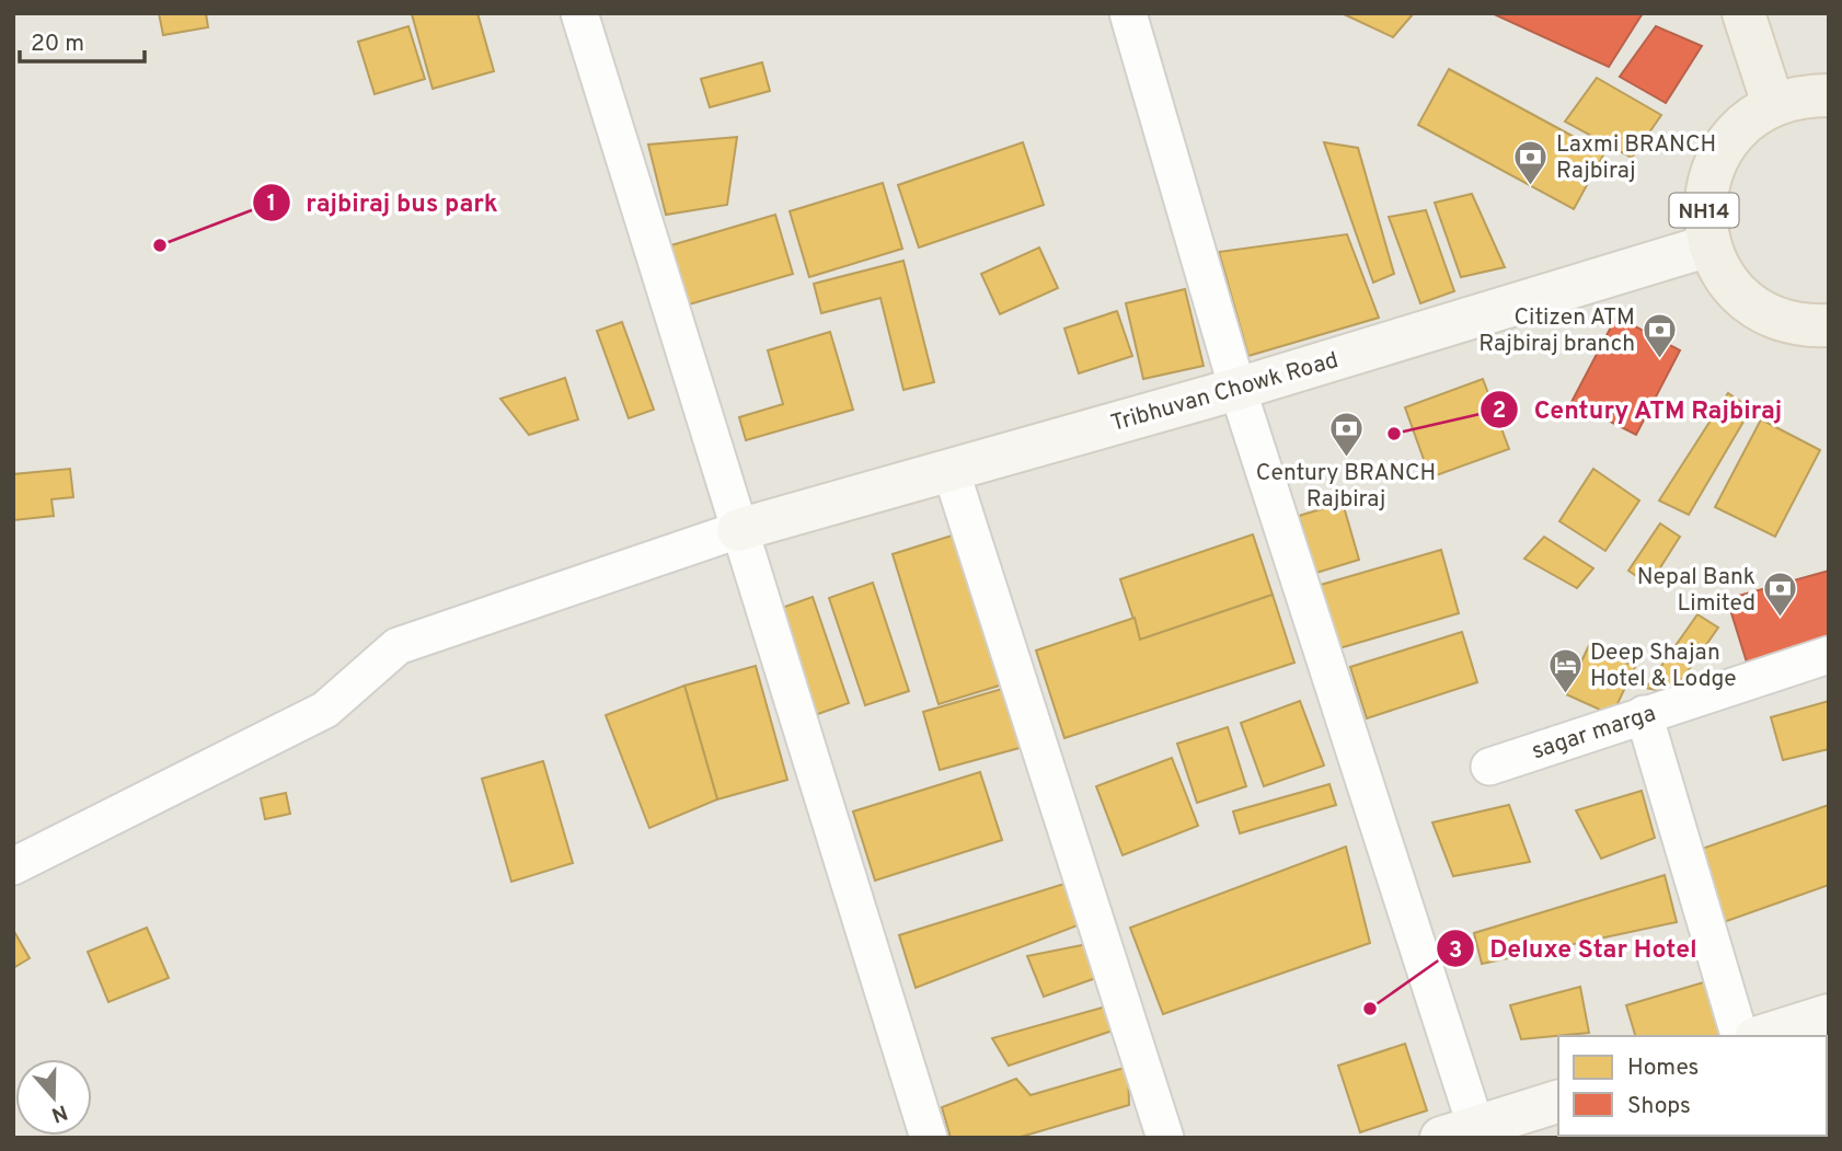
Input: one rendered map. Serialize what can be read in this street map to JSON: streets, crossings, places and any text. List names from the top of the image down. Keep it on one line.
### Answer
{"streets":{"main road":["NH14","Tribhuvan Chowk Road"],"street":["sagar marga"]},"crossings":[["NH14","Tribhuvan Chowk Road"]],"places":{"bank":["Laxmi BRANCH Rajbiraj","Citizen ATM Rajbiraj branch","Century BRANCH Rajbiraj","Nepal Bank Limited"],"other":["rajbiraj bus park","Century ATM Rajbiraj","Deluxe Star Hotel"],"hotel":["Deep Shajan Hotel & Lodge"]},"legend":["Homes","Shops"],"scale_bar":"20 m","north":"bottom"}
